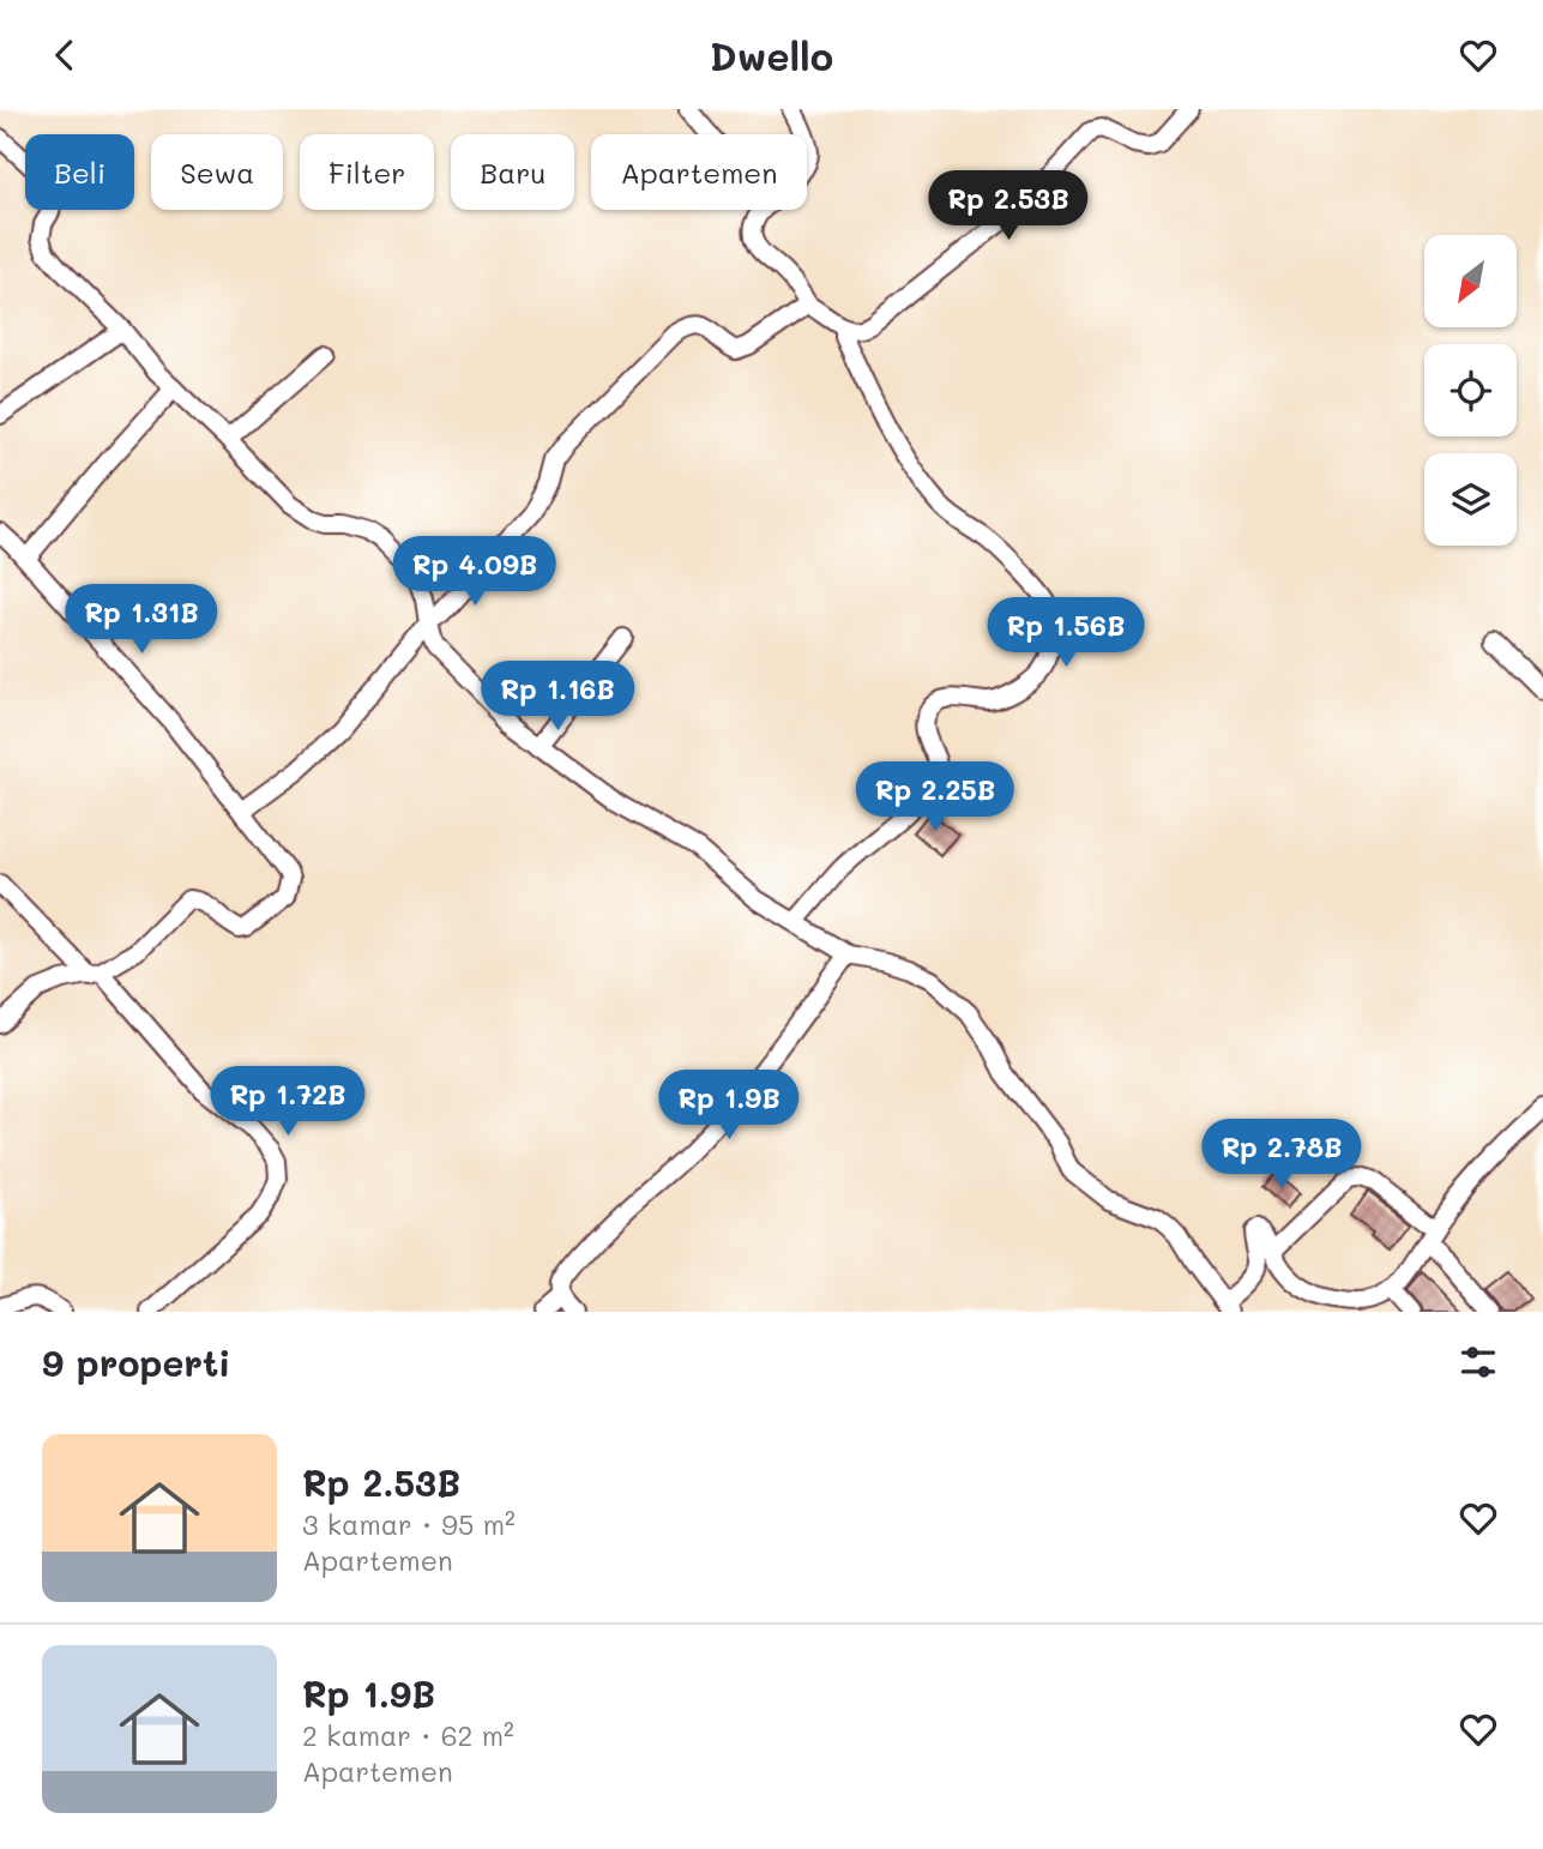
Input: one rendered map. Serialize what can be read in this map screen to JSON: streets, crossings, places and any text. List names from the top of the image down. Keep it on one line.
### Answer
{"north":"bottom left","page":{"header":"Dwello","chip":["Beli","Sewa","Filter","Baru","Apartemen"],"price":["Rp 2.53B","Rp 4.09B","Rp 1.31B","Rp 1.56B","Rp 1.16B","Rp 2.25B","Rp 1.72B","Rp 1.9B","Rp 2.78B"],"heading":"9 properti","list":[{"name":"Rp 2.53B","note":"3 kamar · 95 m² · Apartemen"},{"name":"Rp 1.9B","note":"2 kamar · 62 m² · Apartemen"}]}}
